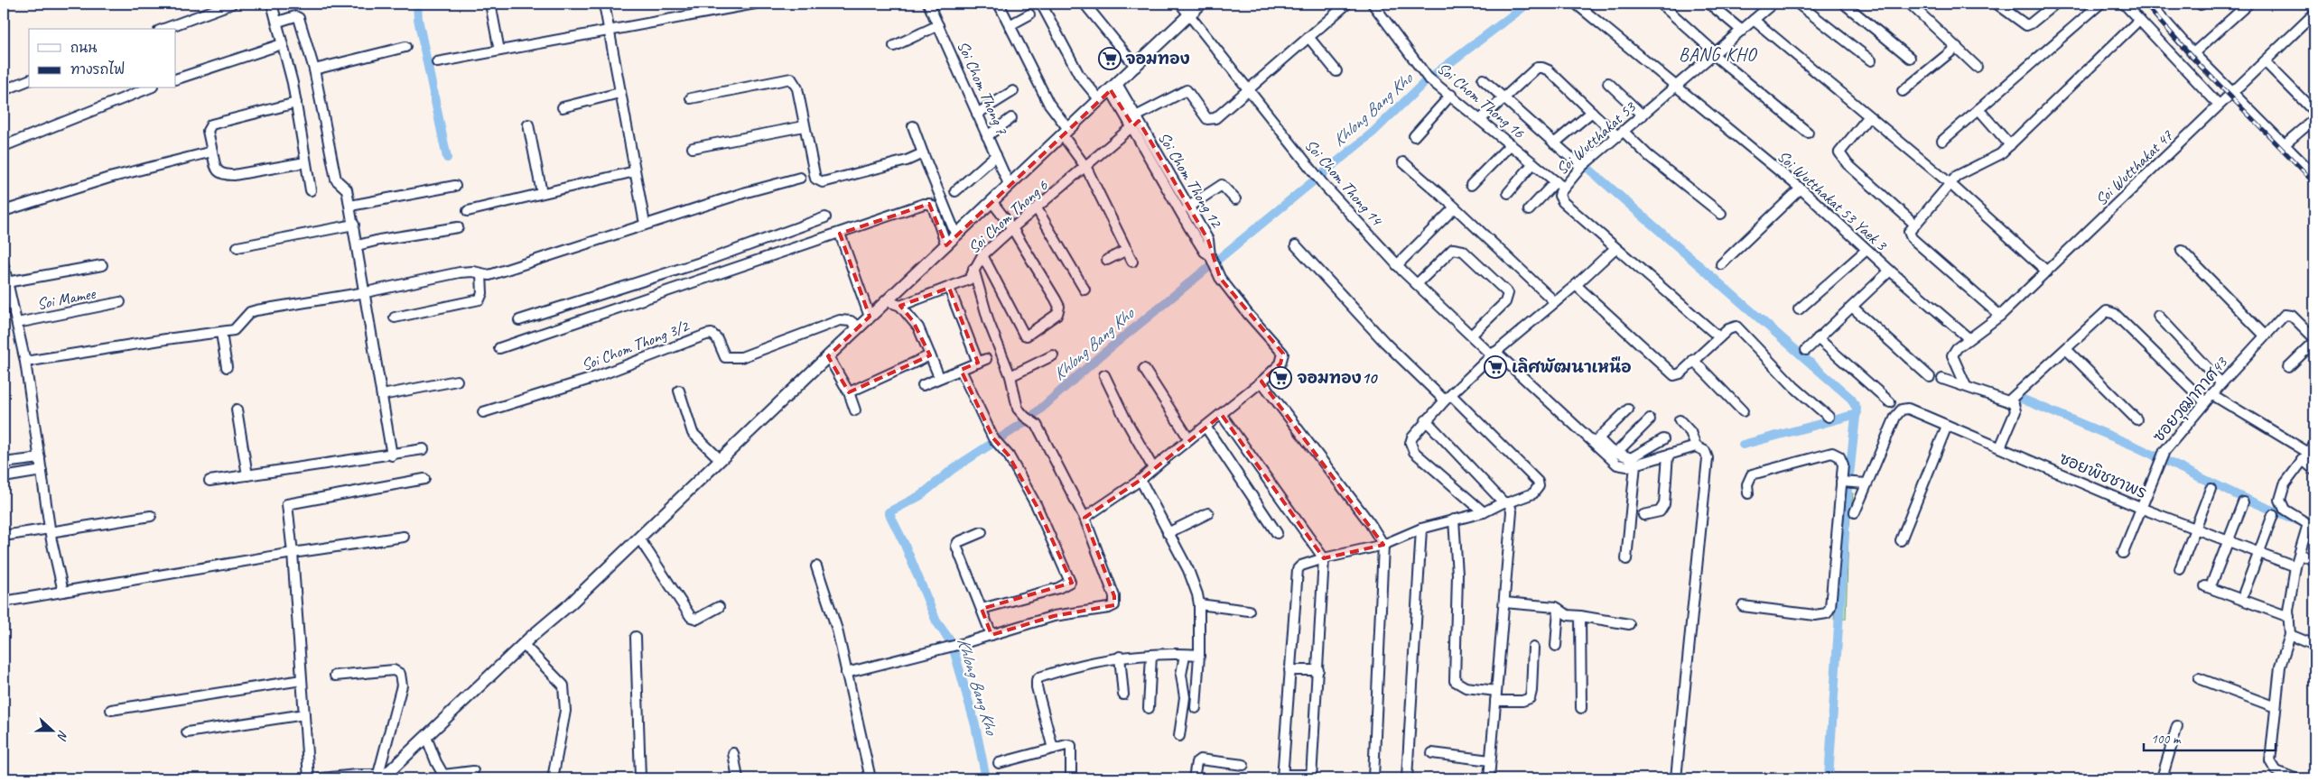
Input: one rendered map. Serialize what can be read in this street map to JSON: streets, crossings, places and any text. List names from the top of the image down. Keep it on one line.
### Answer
{"streets":{"street":["Soi Chom Thong 7","Soi Chom Thong 16","Soi Wutthakat 53","Soi Wutthakat 47","Soi Chom Thong 12","Soi Chom Thong 14","Soi Wutthakat 53 Yaek 3","Soi Chom Thong 6","Soi Mamee","Soi Chom Thong 3/2","ซอยวุฒากาศ43","ซอยพิชชาพร"]},"crossings":[["Soi Chom Thong 16","Soi Wutthakat 53"],["Soi Wutthakat 53","Soi Wutthakat 53 Yaek 3"],["Soi Wutthakat 47","Soi Wutthakat 53 Yaek 3"],["Soi Chom Thong 12","Soi Chom Thong 6"],["Soi Chom Thong 14","Soi Chom Thong 6"],["ซอยวุฒากาศ43","ซอยพิชชาพร"]],"districts":["BANG KHO"],"water":["Khlong Bang Kho"],"places":{"supermarket":["จอมทอง","เลิศพัฒนาเหนือ","จอมทอง10"]},"legend":["ถนน","ทางรถไฟ"],"scale_bar":"100 m","north":"right"}
